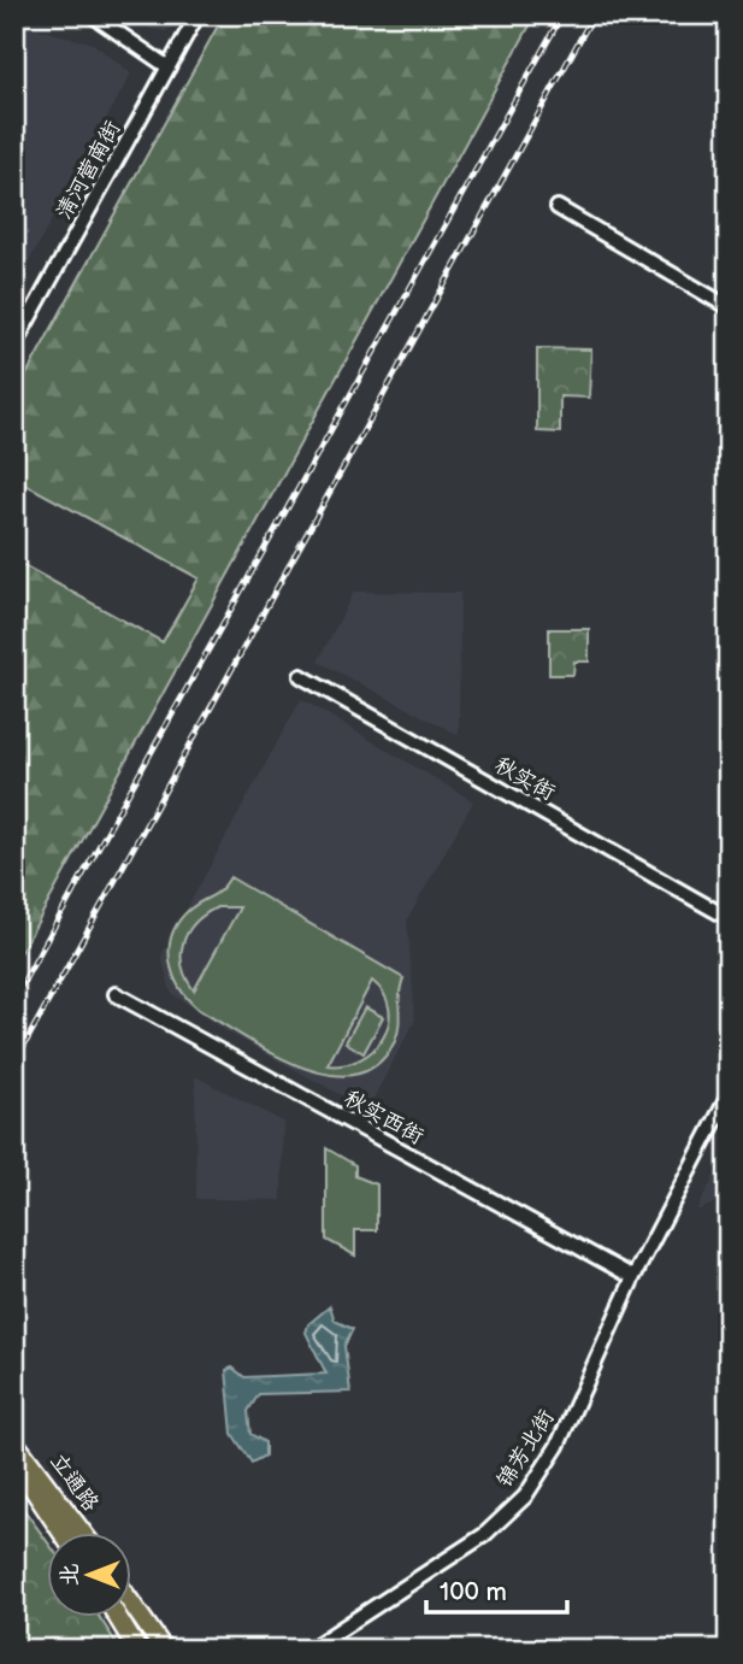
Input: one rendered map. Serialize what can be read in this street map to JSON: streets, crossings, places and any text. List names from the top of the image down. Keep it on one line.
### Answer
{"streets":{"main road":["立通路"],"street":["清河营南街","秋实街","秋实西街","锦芳北街"]},"crossings":[["秋实西街","锦芳北街"]],"scale_bar":"100 m","north":"left"}
